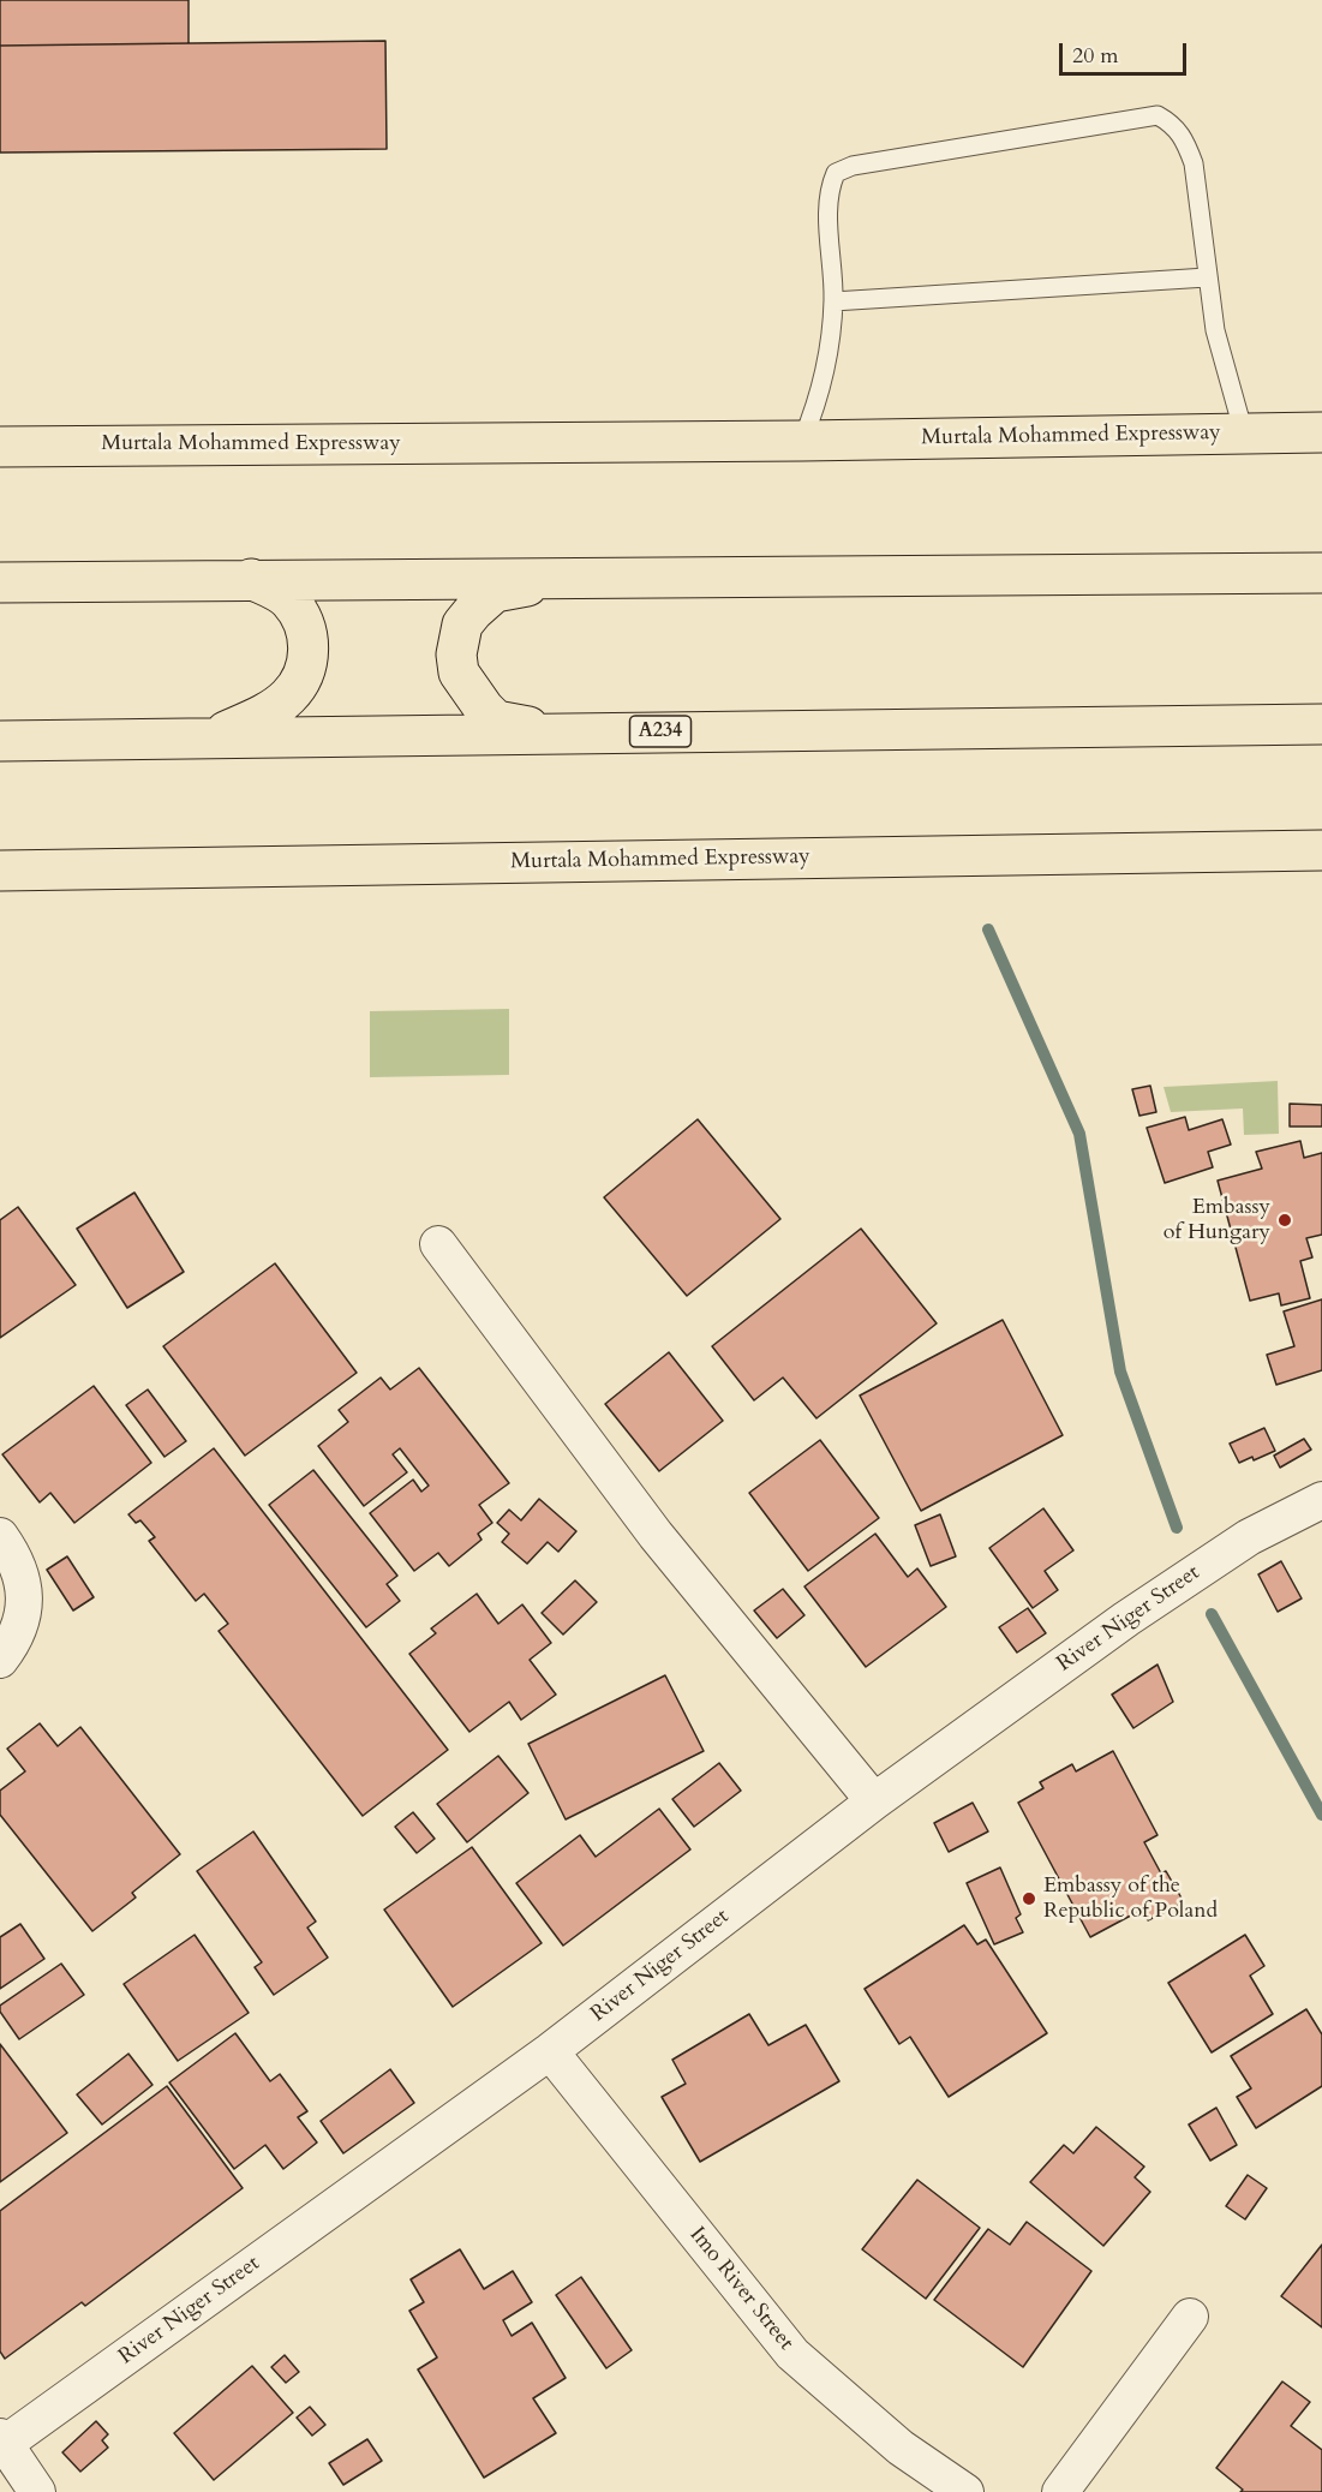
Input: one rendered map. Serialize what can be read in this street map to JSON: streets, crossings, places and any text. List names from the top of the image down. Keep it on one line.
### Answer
{"streets":{"highway":["Murtala Mohammed Expressway","A234"],"street":["River Niger Street","Imo River Street"]},"crossings":[["River Niger Street","Imo River Street"]],"places":["Embassy of Hungary","Embassy of the Republic of Poland"],"scale_bar":"20 m"}
